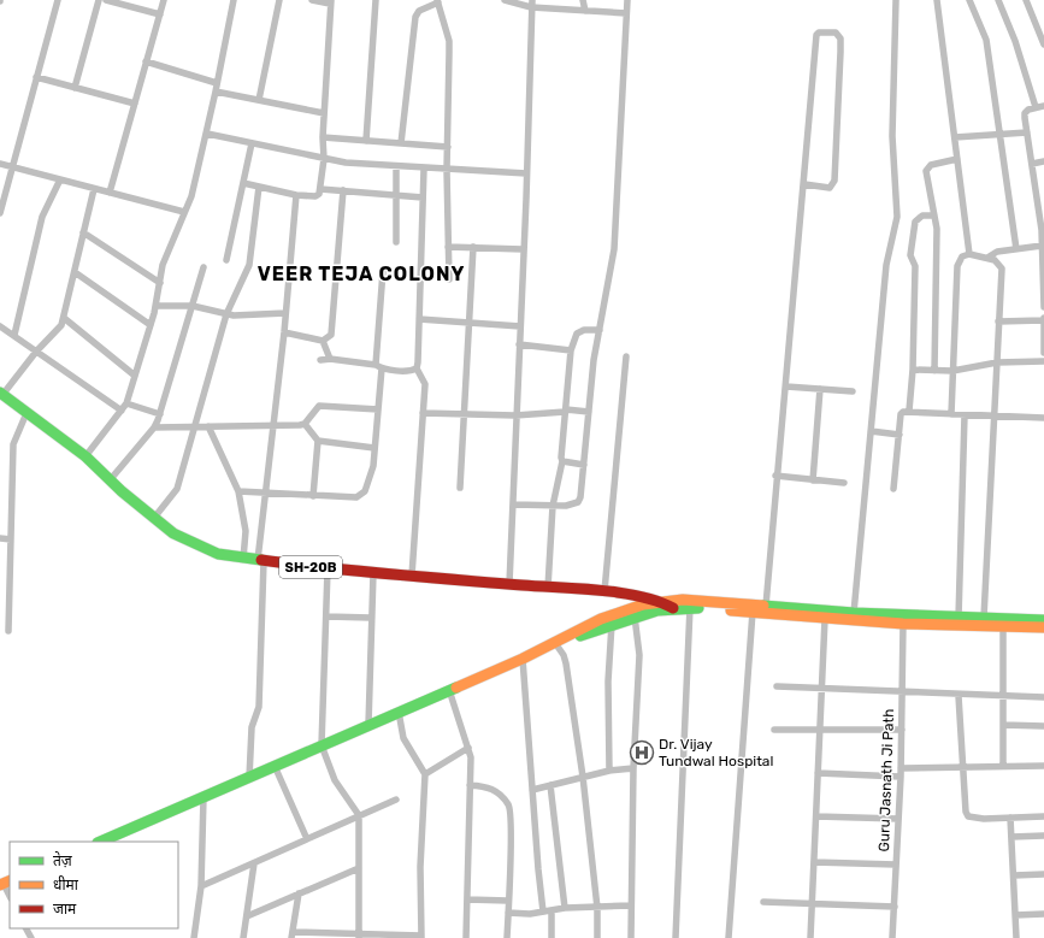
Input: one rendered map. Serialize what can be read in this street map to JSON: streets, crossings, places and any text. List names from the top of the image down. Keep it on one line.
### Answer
{"streets":{"main road":["SH-20B"],"street":["Guru Jasnath Ji Path"]},"districts":["VEER TEJA COLONY"],"places":{"hospital":["Dr. Vijay Tundwal Hospital"]},"legend":["तेज़","धीमा","जाम"]}
